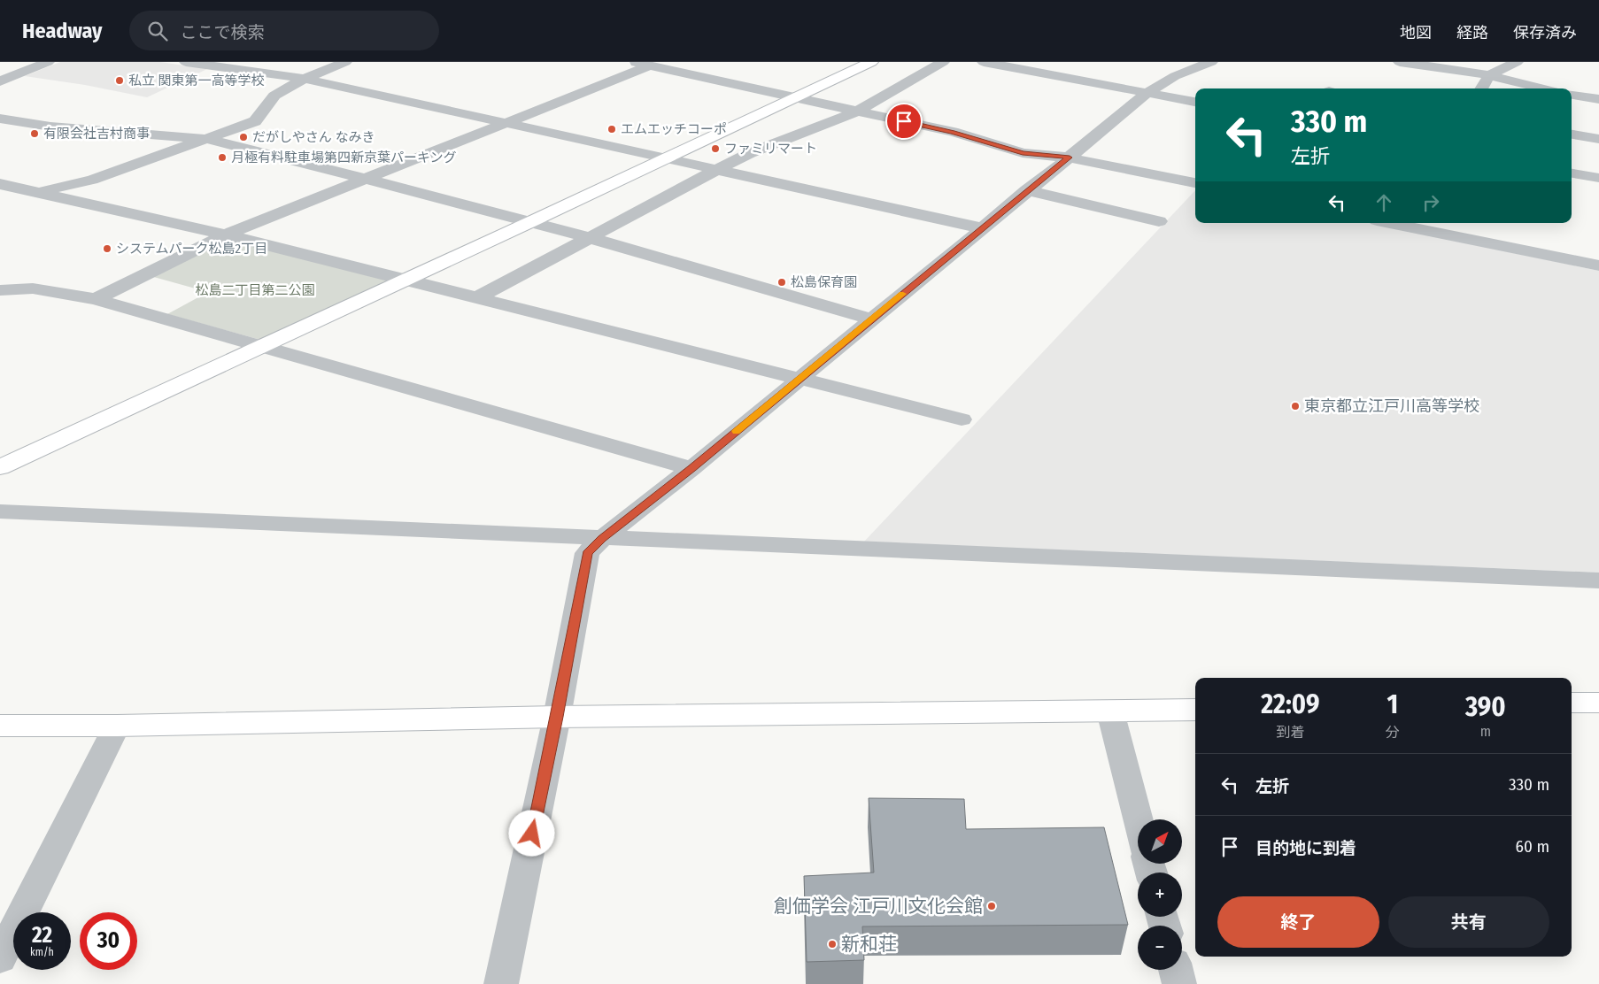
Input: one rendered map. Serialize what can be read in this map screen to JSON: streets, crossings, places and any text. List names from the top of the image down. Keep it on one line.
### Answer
{"parks":["松島二丁目第二公園"],"places":["私立 関東第一高等学校","エムエッチコーポ","有限会社吉村商事","だがしやさん なみき","ファミリマート","月極有料駐車場第四新京葉パーキング","システムパーク松島2丁目","松島保育園","東京都立江戸川高等学校","創価学会 江戸川文化会館","新和荘"],"north":"top right","page":{"header":"Headway","search":"ここで検索","nav":["地図","経路","保存済み"],"turn":["330 m","左折"],"eta":["22:09","到着","1","分","390","m"],"list":[{"name":"左折","value":"330 m"},{"name":"目的地に到着","value":"60 m"}],"map_buttons":["+","−"],"buttons":["終了","共有"],"speed":"22 km/h","limit":"30"}}
